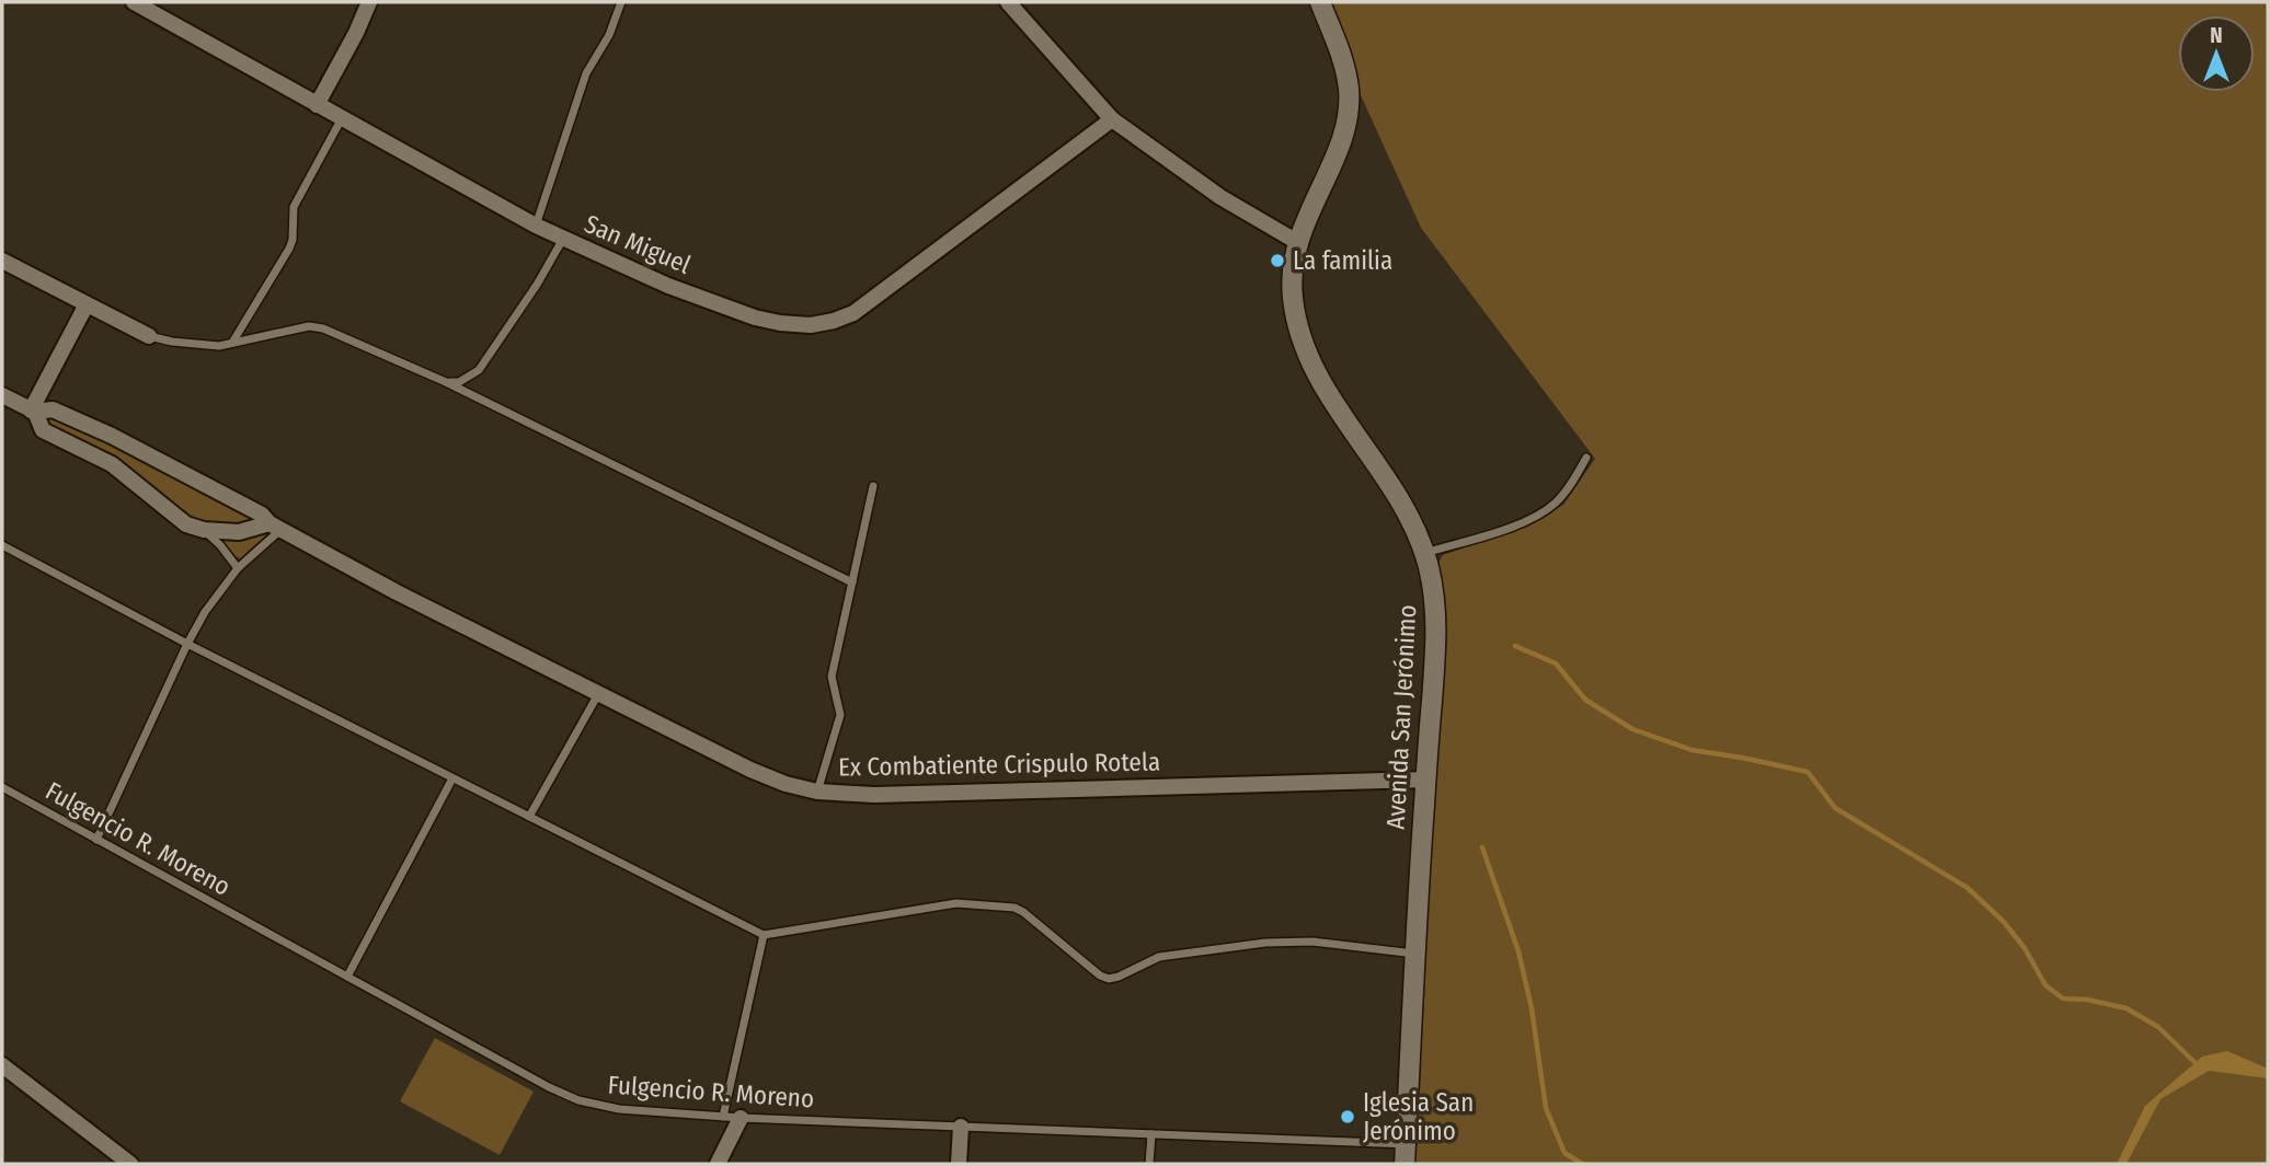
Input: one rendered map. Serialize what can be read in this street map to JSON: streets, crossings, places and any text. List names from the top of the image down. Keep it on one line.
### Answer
{"streets":{"street":["San Miguel","Avenida San Jerónimo","Ex Combatiente Crispulo Rotela"],"lane":["Fulgencio R. Moreno"]},"crossings":[["Avenida San Jerónimo","Ex Combatiente Crispulo Rotela"],["Avenida San Jerónimo","Fulgencio R. Moreno"]],"places":["La familia","Iglesia San Jerónimo"],"north":"top"}
